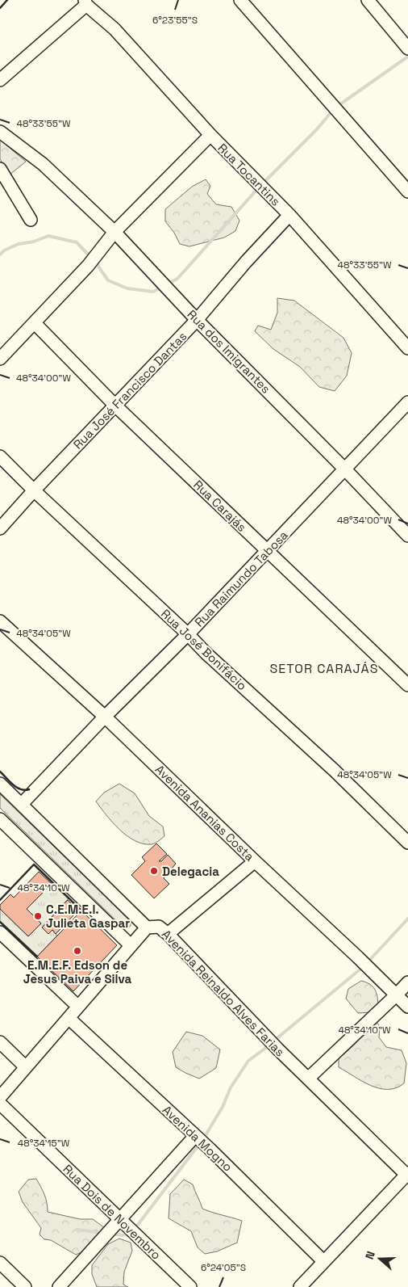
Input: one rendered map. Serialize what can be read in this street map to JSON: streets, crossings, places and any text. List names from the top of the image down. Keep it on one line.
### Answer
{"streets":{"street":["Rua Tocantins","Rua dos Imigrantes","Rua José Francisco Dantas","Rua Carajás","Rua Raimundo Tabosa","Rua José Bonifácio","Avenida Ananias Costa","Avenida Reinaldo Alves Farias","Avenida Mogno","Rua Dois de Novembro"]},"crossings":[["Rua Tocantins","Rua José Francisco Dantas"],["Rua dos Imigrantes","Rua José Francisco Dantas"],["Rua dos Imigrantes","Rua Raimundo Tabosa"],["Rua José Francisco Dantas","Rua Carajás"],["Rua José Francisco Dantas","Rua José Bonifácio"],["Rua Carajás","Rua Raimundo Tabosa"],["Rua Raimundo Tabosa","Rua José Bonifácio"],["Rua Raimundo Tabosa","Avenida Ananias Costa"],["Rua Raimundo Tabosa","Avenida Reinaldo Alves Farias"]],"districts":["SETOR CARAJÁS"],"places":["Delegacia","C.E.M.E.I. Julieta Gaspar","E.M.E.F. Edson de Jesus Paiva e Silva"],"north":"left","coordinates":["6°23'55\"S","48°33'55\"W","48°34'00\"W","48°34'05\"W","48°34'10\"W","48°34'15\"W","6°24'05\"S"]}
